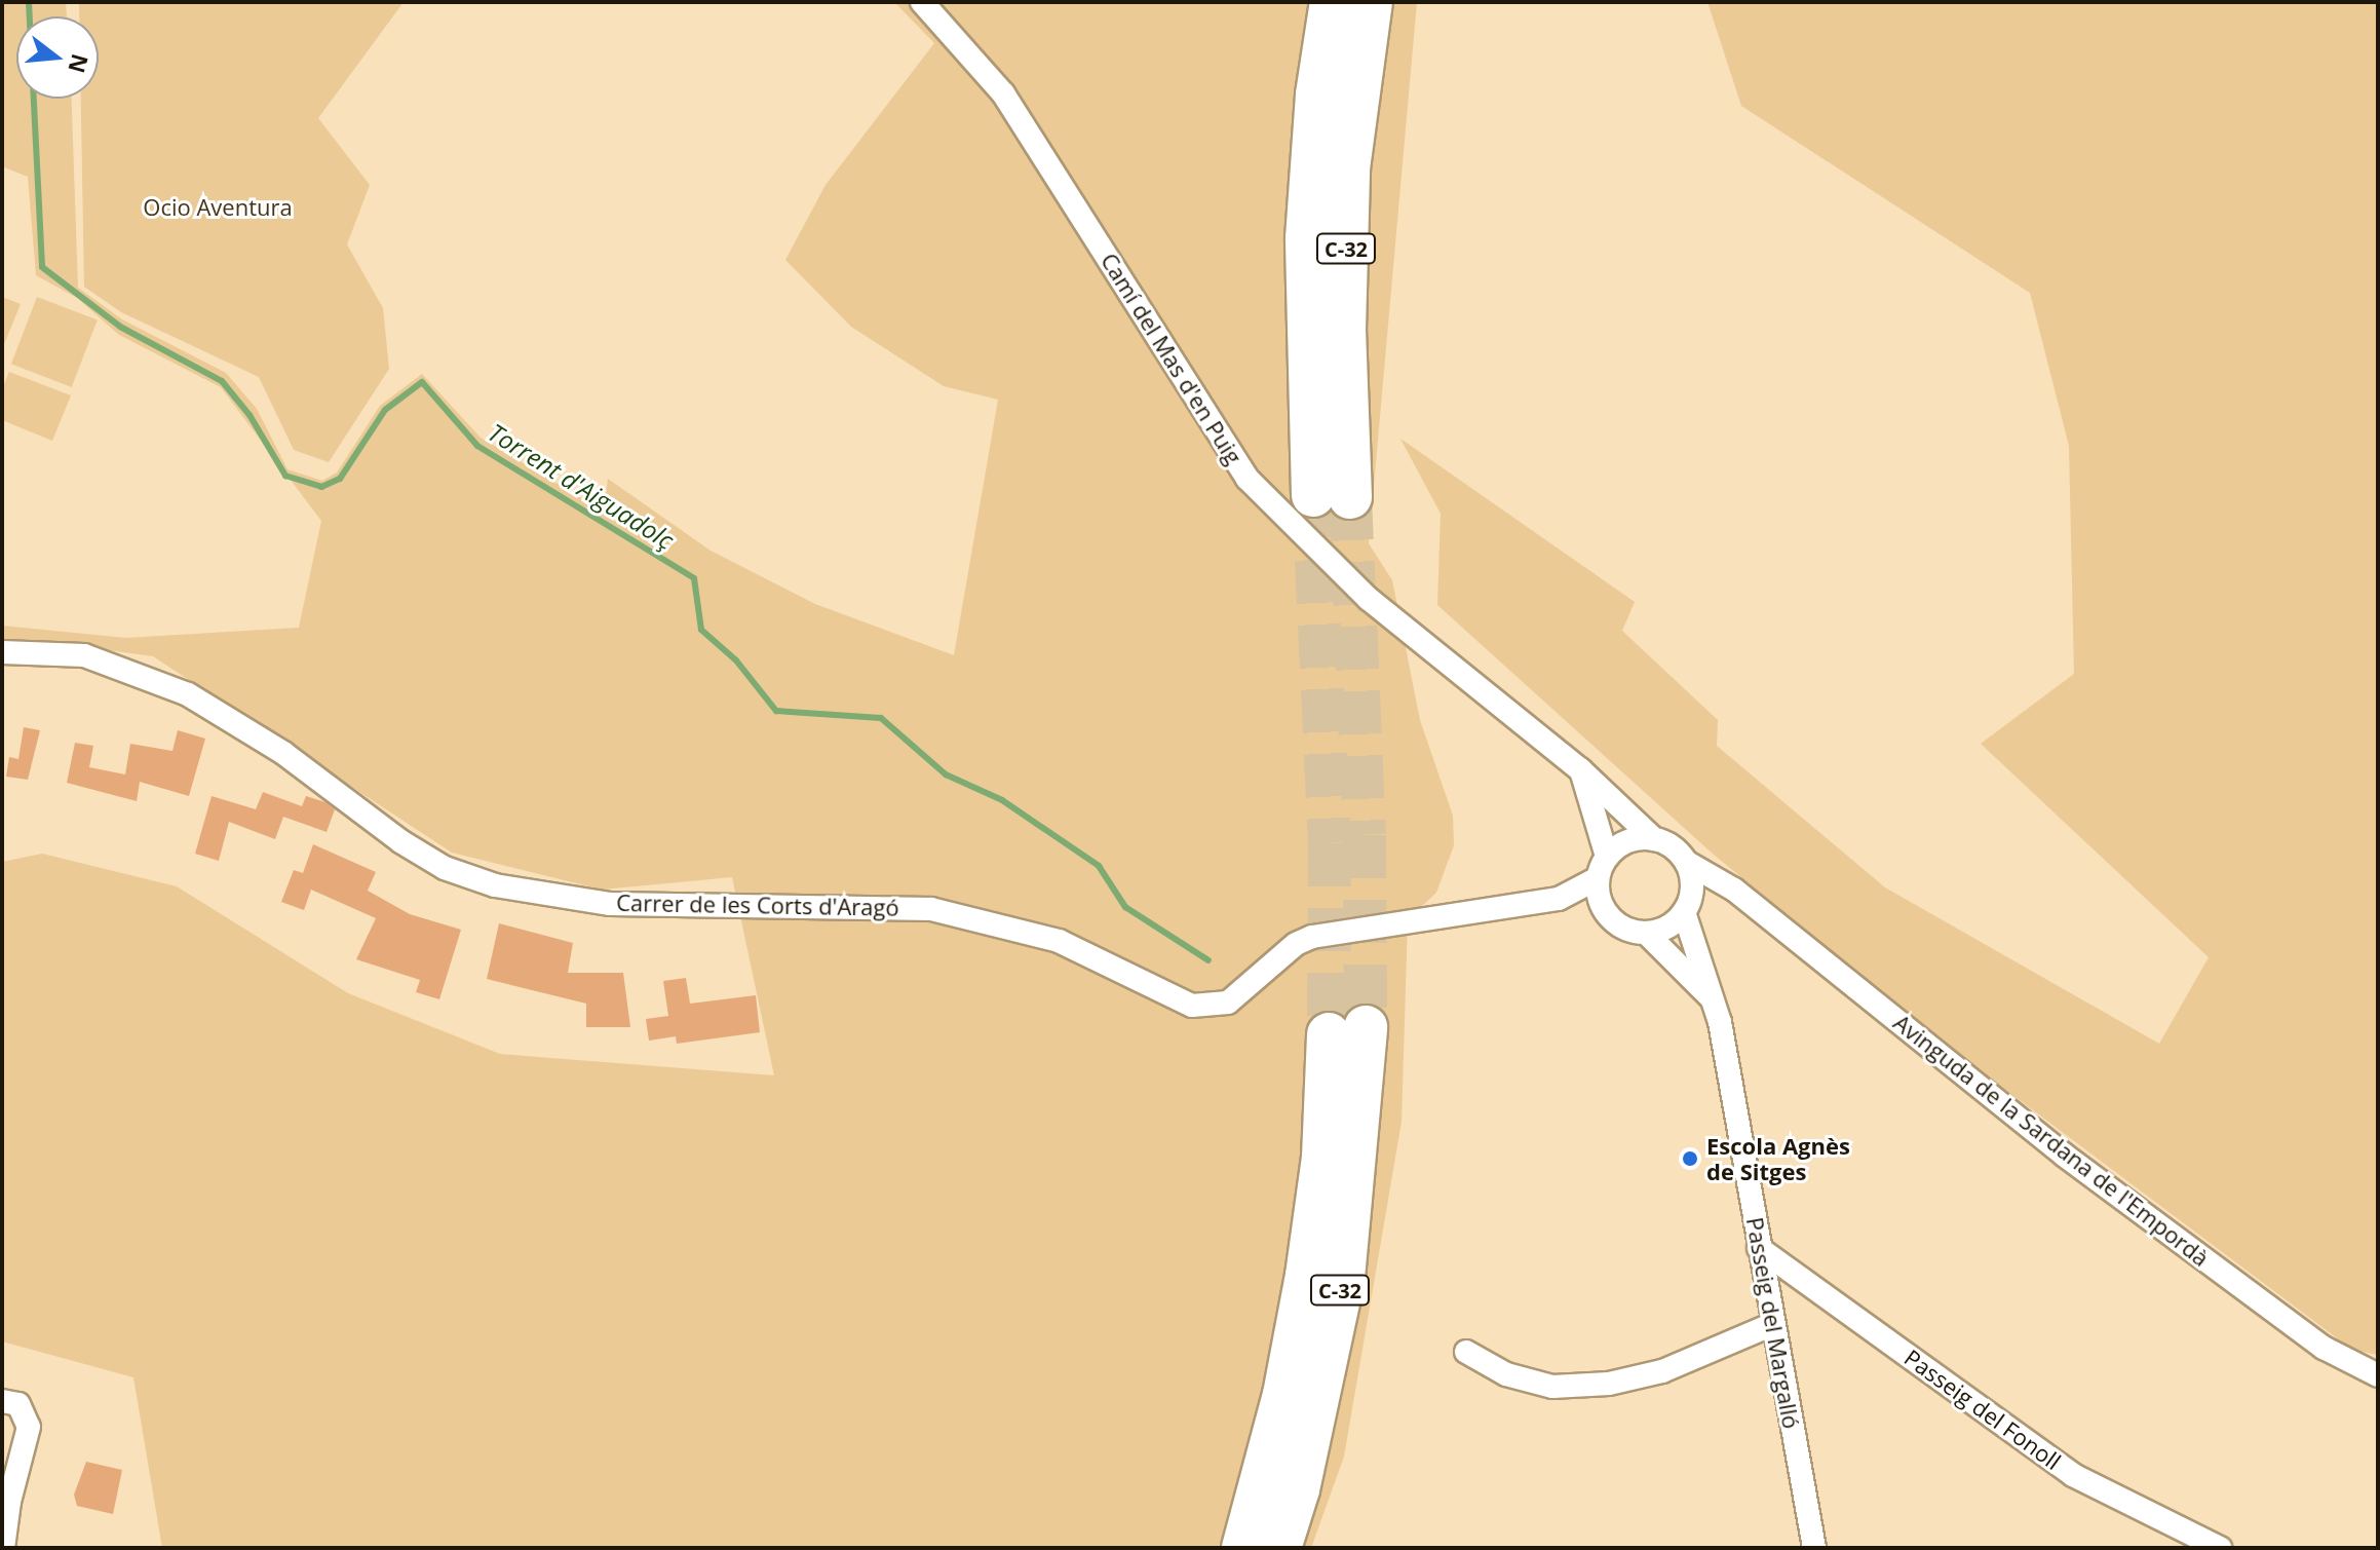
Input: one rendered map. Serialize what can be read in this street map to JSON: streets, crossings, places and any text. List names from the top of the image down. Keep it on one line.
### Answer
{"streets":{"highway":["C-32"],"street":["Camí del Mas d'en Puig","Carrer de les Corts d'Aragó","Avinguda de la Sardana de l'Empordà","Passeig del Margalló","Passeig del Fonoll"]},"crossings":[["Camí del Mas d'en Puig","Avinguda de la Sardana de l'Empordà"],["Camí del Mas d'en Puig","Passeig del Margalló"],["Avinguda de la Sardana de l'Empordà","Passeig del Margalló"],["Passeig del Margalló","Passeig del Fonoll"]],"water":["Torrent d'Aiguadolç"],"parks":["Ocio Aventura"],"places":["Escola Agnès de Sitges"],"north":"right"}
